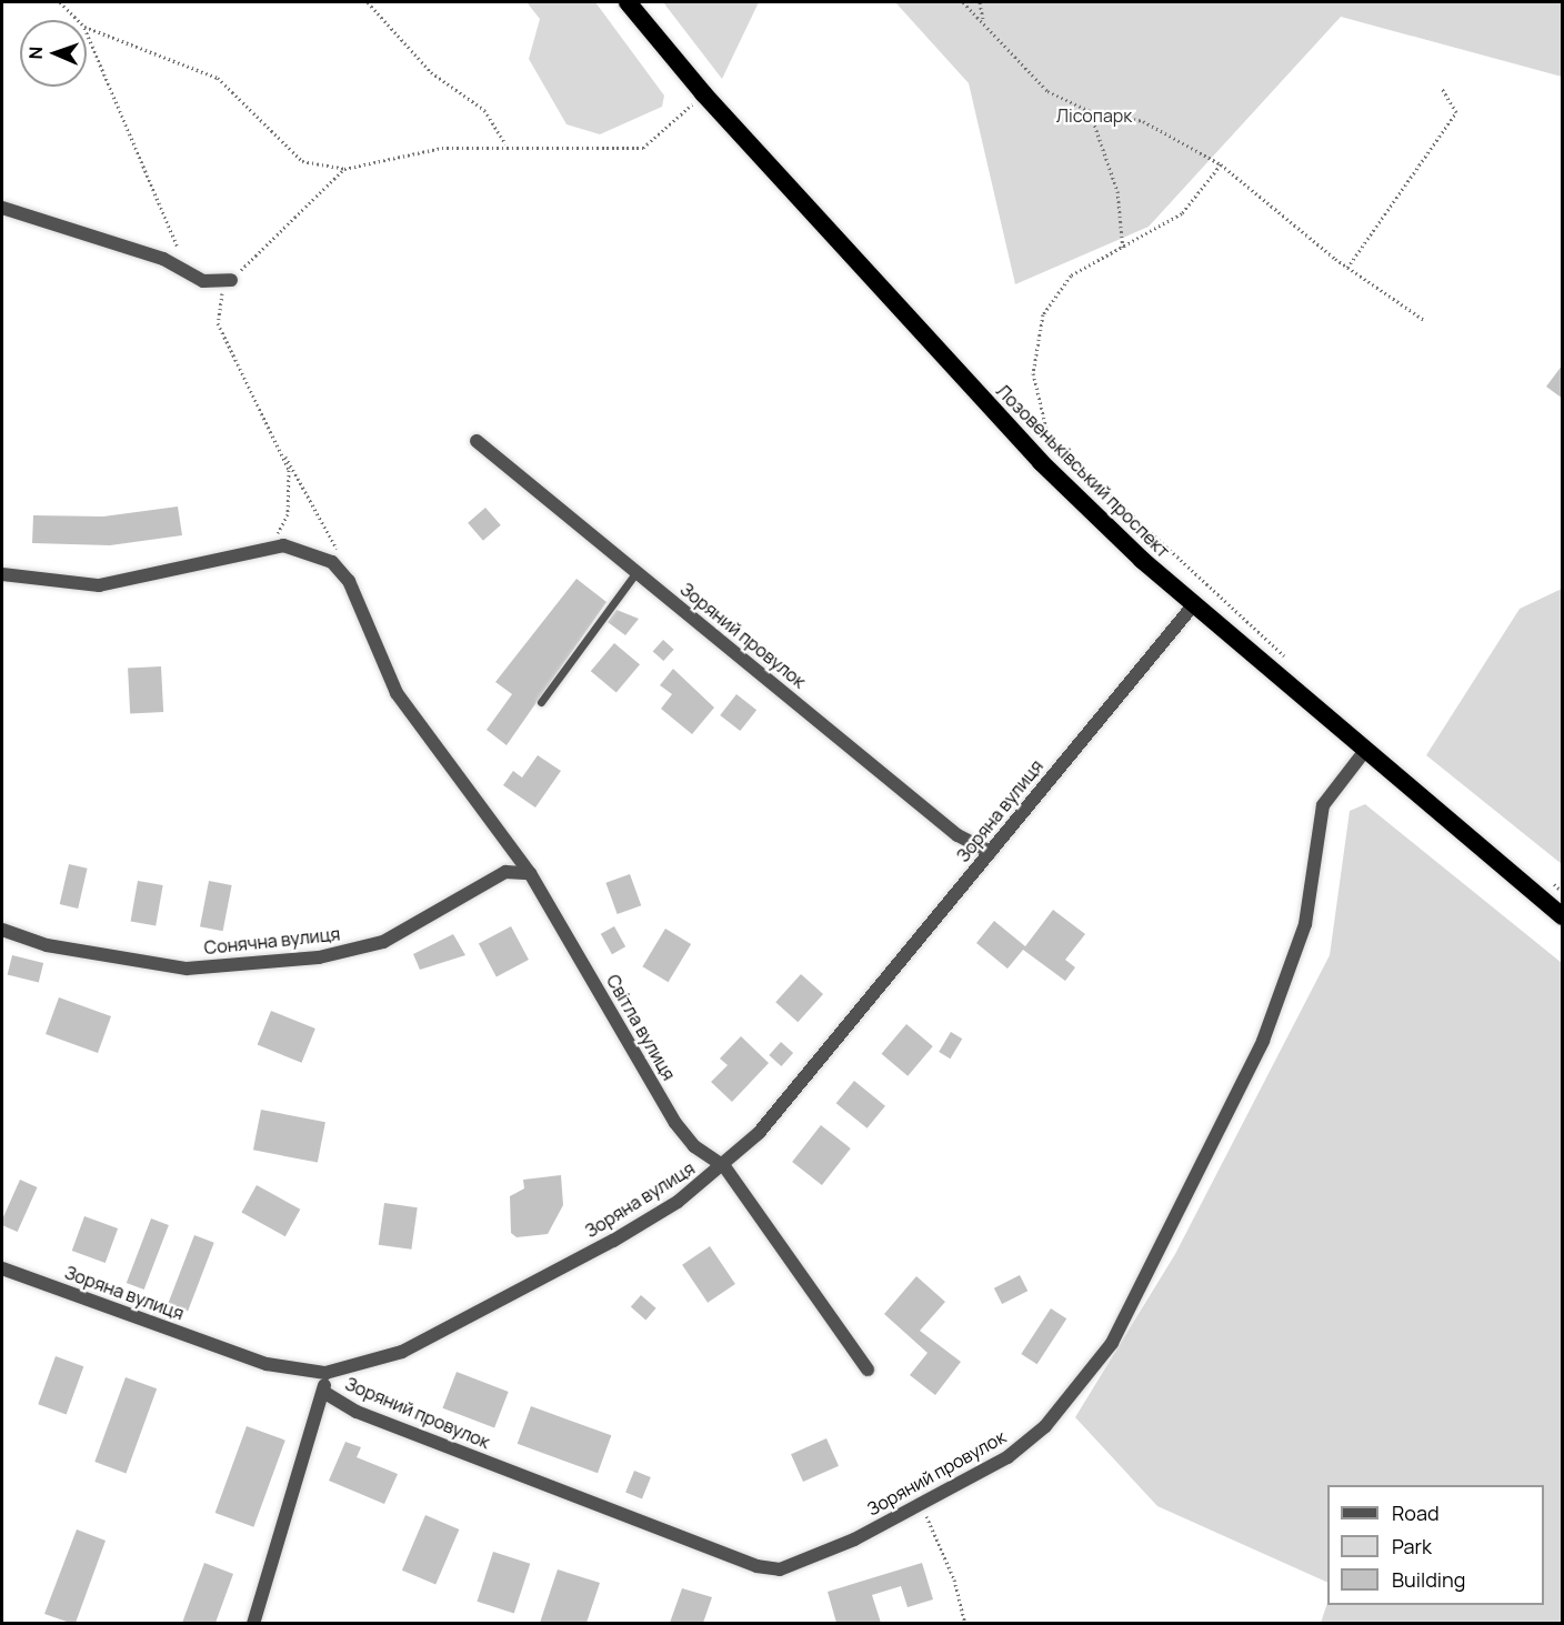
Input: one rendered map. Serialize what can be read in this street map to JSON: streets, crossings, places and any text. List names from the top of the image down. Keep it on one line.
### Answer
{"streets":{"highway":["Лозовеньківський проспект"],"street":["Зоряний провулок","Зоряна вулиця","Сонячна вулиця","Світла вулиця"]},"crossings":[["Лозовеньківський проспект","Зоряний провулок"],["Лозовеньківський проспект","Зоряна вулиця"],["Зоряний провулок","Зоряна вулиця"],["Зоряна вулиця","Світла вулиця"],["Сонячна вулиця","Світла вулиця"]],"parks":["Лісопарк"],"legend":["Road","Park","Building"],"north":"left"}
